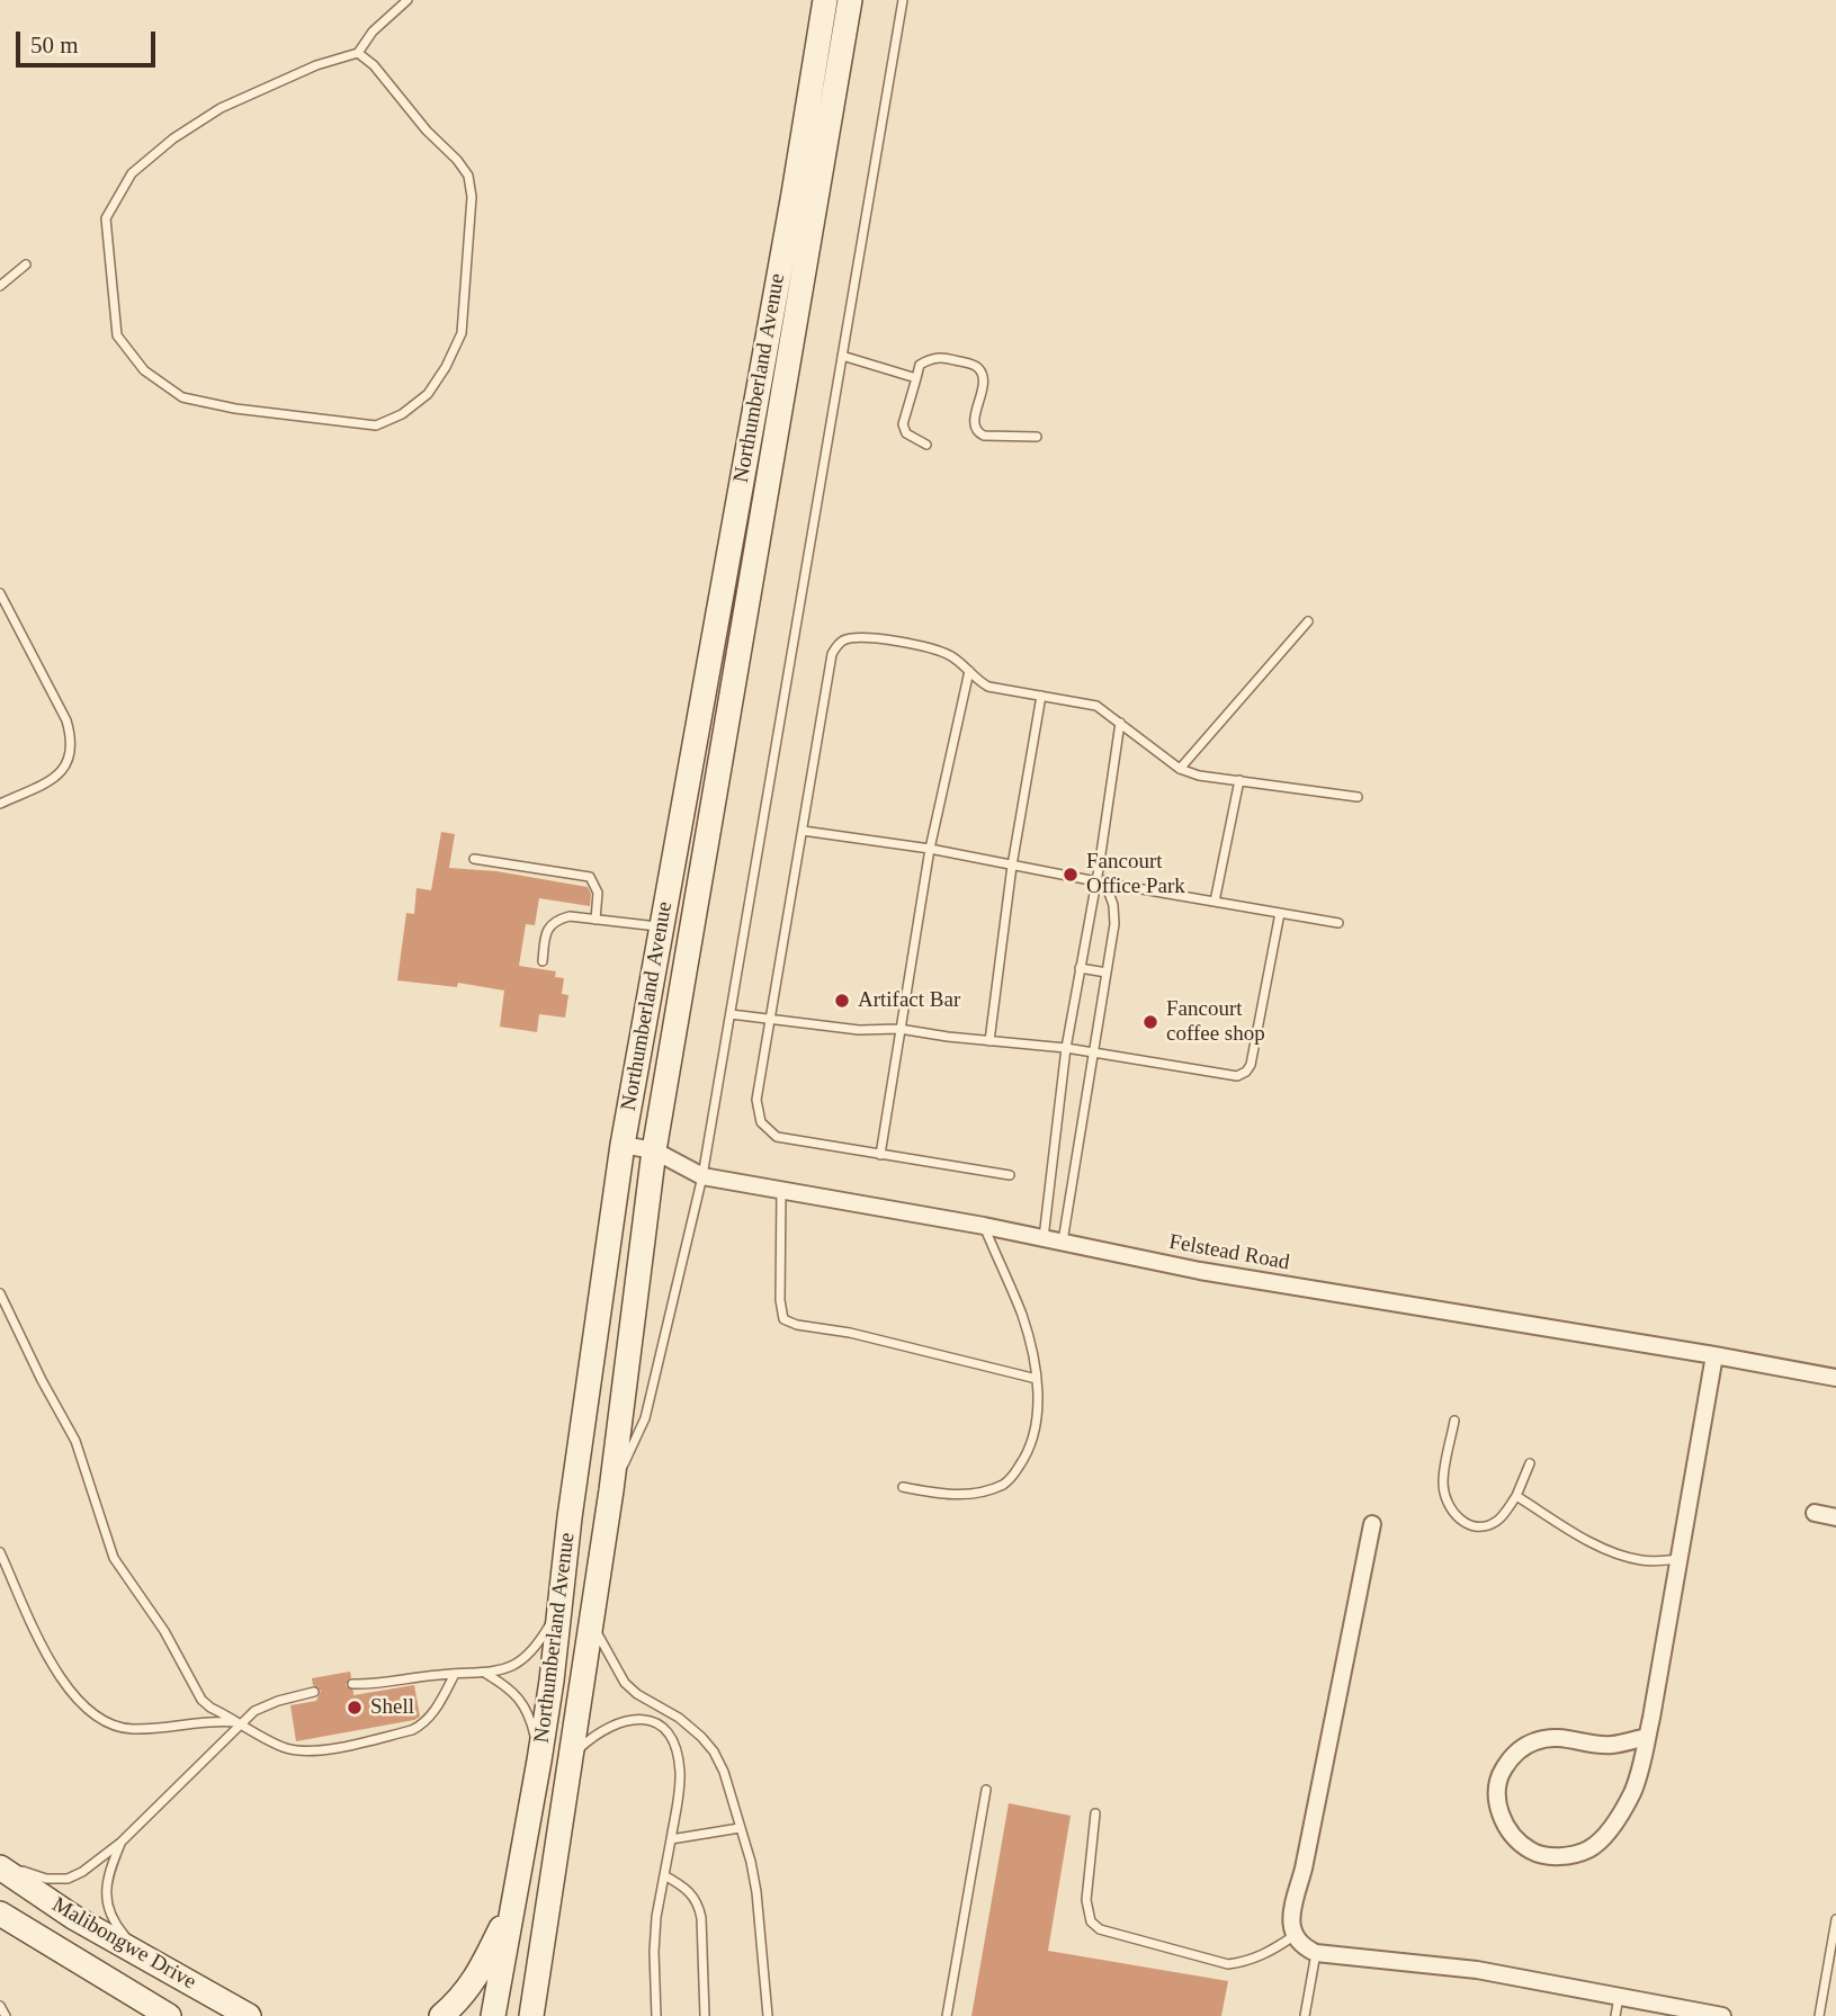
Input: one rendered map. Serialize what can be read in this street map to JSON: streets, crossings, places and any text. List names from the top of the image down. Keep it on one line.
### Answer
{"streets":{"main road":["Northumberland Avenue","Malibongwe Drive"],"street":["Felstead Road"]},"crossings":[["Northumberland Avenue","Felstead Road"]],"places":["Fancourt Office Park","Artifact Bar","Fancourt coffee shop","Shell"],"scale_bar":"50 m"}
